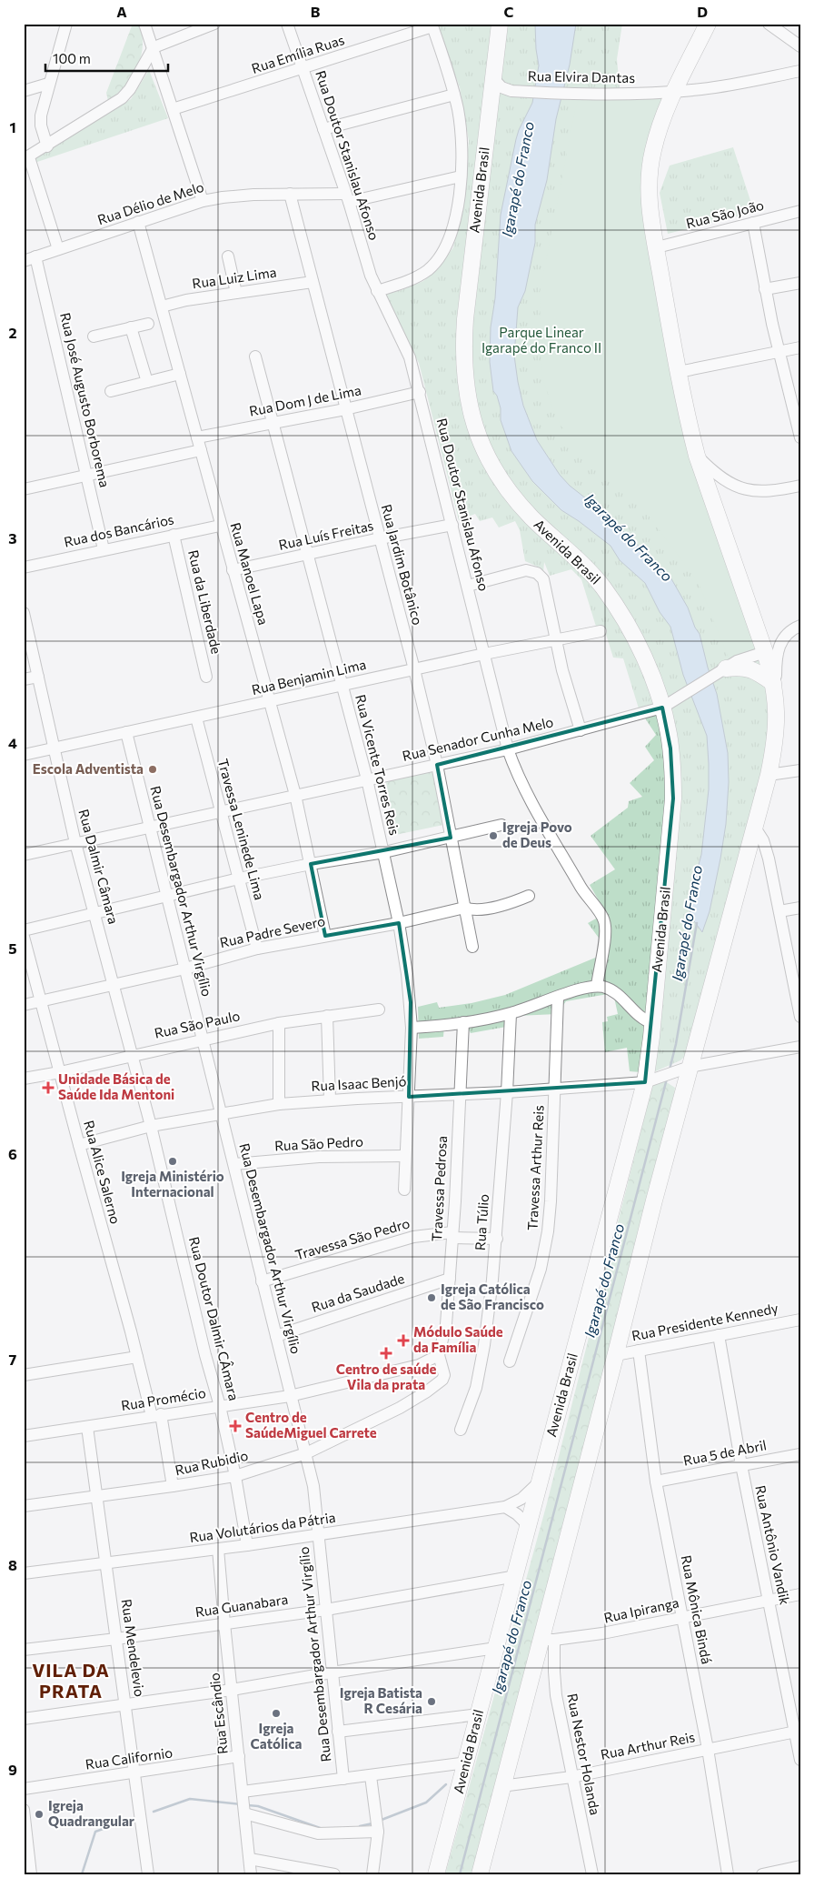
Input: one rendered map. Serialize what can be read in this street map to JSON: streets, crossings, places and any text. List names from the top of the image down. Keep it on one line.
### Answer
{"streets":{"highway":["Avenida Brasil"],"street":["Rua Emília Ruas","Rua Elvira Dantas","Rua Doutor Stanislau Afonso","Rua Délio de Melo","Rua São João","Rua Luiz Lima","Rua José Augusto Borborema","Rua Dom J de Lima","Rua dos Bancários","Rua Luís Freitas","Rua Jardim Botânico","Rua Manoel Lapa","Rua da Liberdade","Rua Benjamin Lima","Rua Senador Cunha Melo","Rua Vicente Torres Reis","Travessa Leninede Lima","Rua Dalmir Câmara","Rua Desembargador Arthur Virgílio","Rua Padre Severo","Rua São Paulo","Rua Isaac Benjó","Rua São Pedro","Travessa Arthur Reis","Rua Alice Salerno","Travessa Pedrosa","Rua Túlio","Travessa São Pedro","Rua da Saudade","Rua Doutor Dalmir CÂmara","Rua Presidente Kennedy","Rua Promécio","Rua 5 de Abril","Rua Rubidio","Rua Volutários da Pátria","Rua Antônio Vandik","Rua Guanabara","Rua Mônica Bindá","Rua Ipiranga","Rua Mendelevio","Rua Escândio","Rua Arthur Reis","Rua Nestor Holanda","Rua Californio"]},"crossings":[["Rua Emília Ruas","Rua Doutor Stanislau Afonso"],["Rua Elvira Dantas","Avenida Brasil"],["Rua Doutor Stanislau Afonso","Rua Délio de Melo"],["Rua Doutor Stanislau Afonso","Rua Dom J de Lima"],["Rua Doutor Stanislau Afonso","Rua Luís Freitas"],["Rua Doutor Stanislau Afonso","Rua Benjamin Lima"],["Rua Doutor Stanislau Afonso","Rua Senador Cunha Melo"],["Avenida Brasil","Rua Senador Cunha Melo"],["Avenida Brasil","Rua Isaac Benjó"],["Avenida Brasil","Rua Volutários da Pátria"],["Avenida Brasil","Rua Guanabara"],["Rua Délio de Melo","Rua José Augusto Borborema"],["Rua Délio de Melo","Rua Jardim Botânico"],["Rua Délio de Melo","Rua Manoel Lapa"],["Rua Luiz Lima","Rua Jardim Botânico"],["Rua Luiz Lima","Rua Manoel Lapa"],["Rua José Augusto Borborema","Rua dos Bancários"],["Rua Dom J de Lima","Rua Jardim Botânico"],["Rua Dom J de Lima","Rua Manoel Lapa"],["Rua Dom J de Lima","Rua Vicente Torres Reis"],["Rua dos Bancários","Rua Manoel Lapa"],["Rua dos Bancários","Rua da Liberdade"],["Rua Luís Freitas","Rua Jardim Botânico"],["Rua Luís Freitas","Rua Manoel Lapa"],["Rua Luís Freitas","Rua Vicente Torres Reis"],["Rua Jardim Botânico","Rua Benjamin Lima"],["Rua Jardim Botânico","Rua Senador Cunha Melo"],["Rua Jardim Botânico","Rua Padre Severo"],["Rua Manoel Lapa","Rua Benjamin Lima"],["Rua Manoel Lapa","Rua Senador Cunha Melo"],["Rua Manoel Lapa","Rua Padre Severo"],["Rua Benjamin Lima","Rua Vicente Torres Reis"],["Rua Benjamin Lima","Travessa Leninede Lima"],["Rua Benjamin Lima","Rua Dalmir Câmara"],["Rua Benjamin Lima","Rua Desembargador Arthur Virgílio"],["Rua Senador Cunha Melo","Rua Vicente Torres Reis"],["Rua Senador Cunha Melo","Travessa Leninede Lima"],["Rua Senador Cunha Melo","Rua Dalmir Câmara"],["Rua Senador Cunha Melo","Rua Desembargador Arthur Virgílio"],["Rua Vicente Torres Reis","Rua Padre Severo"],["Rua Vicente Torres Reis","Rua Isaac Benjó"],["Rua Vicente Torres Reis","Rua São Pedro"],["Travessa Leninede Lima","Rua Padre Severo"],["Rua Dalmir Câmara","Rua Padre Severo"],["Rua Dalmir Câmara","Rua São Paulo"],["Rua Dalmir Câmara","Rua Isaac Benjó"],["Rua Dalmir Câmara","Rua Doutor Dalmir CÂmara"],["Rua Desembargador Arthur Virgílio","Rua Padre Severo"],["Rua Desembargador Arthur Virgílio","Rua São Paulo"],["Rua Desembargador Arthur Virgílio","Rua Isaac Benjó"],["Rua Desembargador Arthur Virgílio","Rua São Pedro"],["Rua Desembargador Arthur Virgílio","Travessa São Pedro"],["Rua Desembargador Arthur Virgílio","Rua da Saudade"],["Rua Desembargador Arthur Virgílio","Rua Promécio"],["Rua Desembargador Arthur Virgílio","Rua Rubidio"],["Rua Desembargador Arthur Virgílio","Rua Volutários da Pátria"],["Rua Desembargador Arthur Virgílio","Rua Guanabara"],["Rua Padre Severo","Rua Alice Salerno"],["Rua São Paulo","Rua Alice Salerno"],["Rua Isaac Benjó","Travessa Arthur Reis"],["Rua Isaac Benjó","Rua Alice Salerno"],["Rua Isaac Benjó","Travessa Pedrosa"],["Rua Isaac Benjó","Rua Túlio"],["Rua Isaac Benjó","Rua Doutor Dalmir CÂmara"],["Rua Alice Salerno","Rua Promécio"],["Rua Alice Salerno","Rua Rubidio"],["Travessa Pedrosa","Travessa São Pedro"],["Travessa Pedrosa","Rua da Saudade"],["Travessa Pedrosa","Rua Promécio"],["Travessa Pedrosa","Rua Rubidio"],["Rua Túlio","Travessa São Pedro"],["Rua Doutor Dalmir CÂmara","Rua Promécio"],["Rua Doutor Dalmir CÂmara","Rua Rubidio"],["Rua Doutor Dalmir CÂmara","Rua Volutários da Pátria"],["Rua Presidente Kennedy","Rua Antônio Vandik"],["Rua Presidente Kennedy","Rua Mônica Bindá"],["Rua Promécio","Rua Rubidio"],["Rua Promécio","Rua Mendelevio"],["Rua 5 de Abril","Rua Antônio Vandik"],["Rua 5 de Abril","Rua Mônica Bindá"],["Rua Rubidio","Rua Mendelevio"],["Rua Volutários da Pátria","Rua Mendelevio"],["Rua Volutários da Pátria","Rua Escândio"],["Rua Antônio Vandik","Rua Ipiranga"],["Rua Antônio Vandik","Rua Arthur Reis"],["Rua Guanabara","Rua Mendelevio"],["Rua Guanabara","Rua Escândio"],["Rua Mônica Bindá","Rua Ipiranga"],["Rua Mônica Bindá","Rua Arthur Reis"],["Rua Ipiranga","Rua Nestor Holanda"],["Rua Mendelevio","Rua Californio"],["Rua Escândio","Rua Californio"],["Rua Arthur Reis","Rua Nestor Holanda"]],"districts":["VILA DA PRATA"],"water":["Igarapé do Franco"],"parks":["Parque Linear Igarapé do Franco II"],"places":{"other":["Escola Adventista","Igreja Povo de Deus","Igreja Ministério Internacional","Igreja Católica de São Francisco","Igreja Batista R Cesária","Igreja Católica","Igreja Quadrangular"],"health":["Unidade Básica de Saúde Ida Mentoni","Módulo Saúde da Família","Centro de saúde Vila da prata","Centro de SaúdeMiguel Carrete"]},"scale_bar":"100 m","grid":{"columns":["A","B","C","D"],"rows":["1","2","3","4","5","6","7","8","9"]}}
